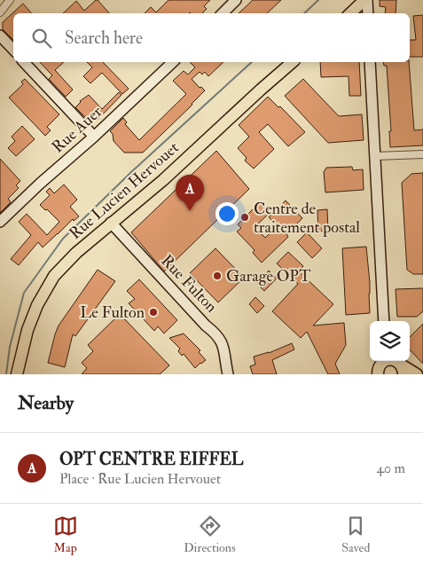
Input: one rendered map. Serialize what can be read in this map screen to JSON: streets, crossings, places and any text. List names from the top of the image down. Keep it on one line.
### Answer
{"streets":{"main road":["Rue Lucien Hervouet"],"street":["Rue Auer","Rue Fulton"]},"crossings":[["Rue Lucien Hervouet","Rue Fulton"]],"places":["Centre de traitement postal","Garage OPT","Le Fulton"],"page":{"search":"Search here","pins":"A","heading":"Nearby","list":[{"mark":"A","name":"OPT CENTRE EIFFEL","note":"Place · Rue Lucien Hervouet","value":"40 m"}],"nav":["Map","Directions","Saved"]}}
